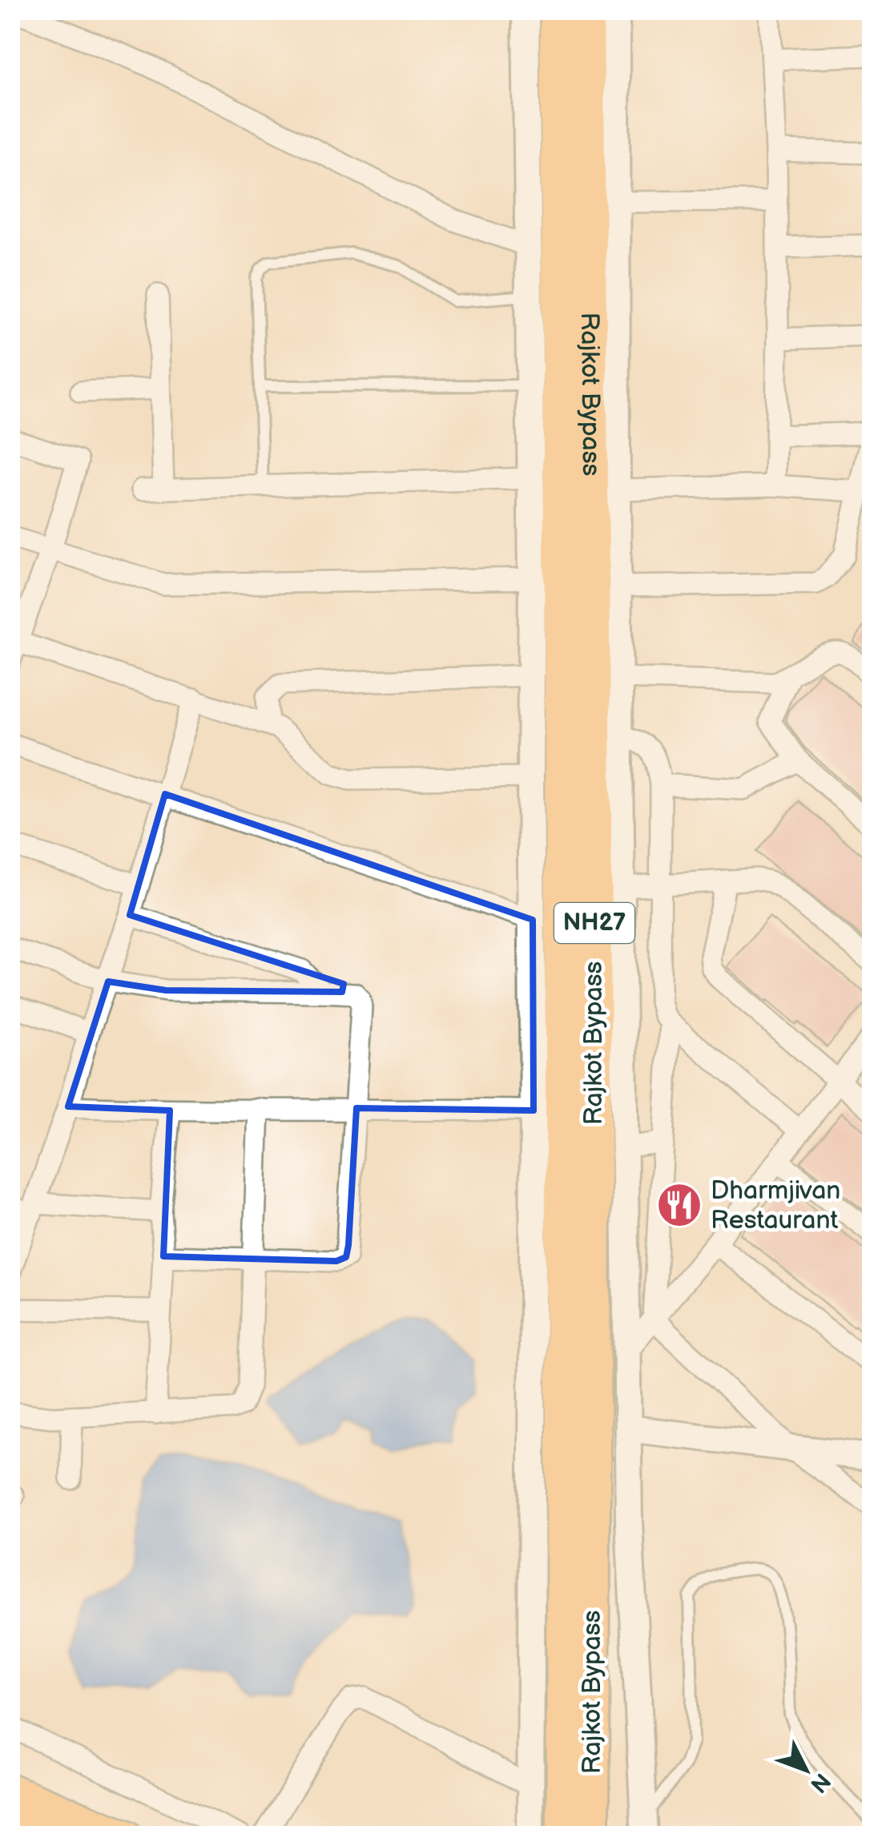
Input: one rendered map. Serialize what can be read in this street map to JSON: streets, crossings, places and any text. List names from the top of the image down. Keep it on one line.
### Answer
{"streets":{"highway":["Rajkot Bypass","NH27"]},"places":{"restaurant":["Dharmjivan Restaurant"]},"north":"bottom right"}
